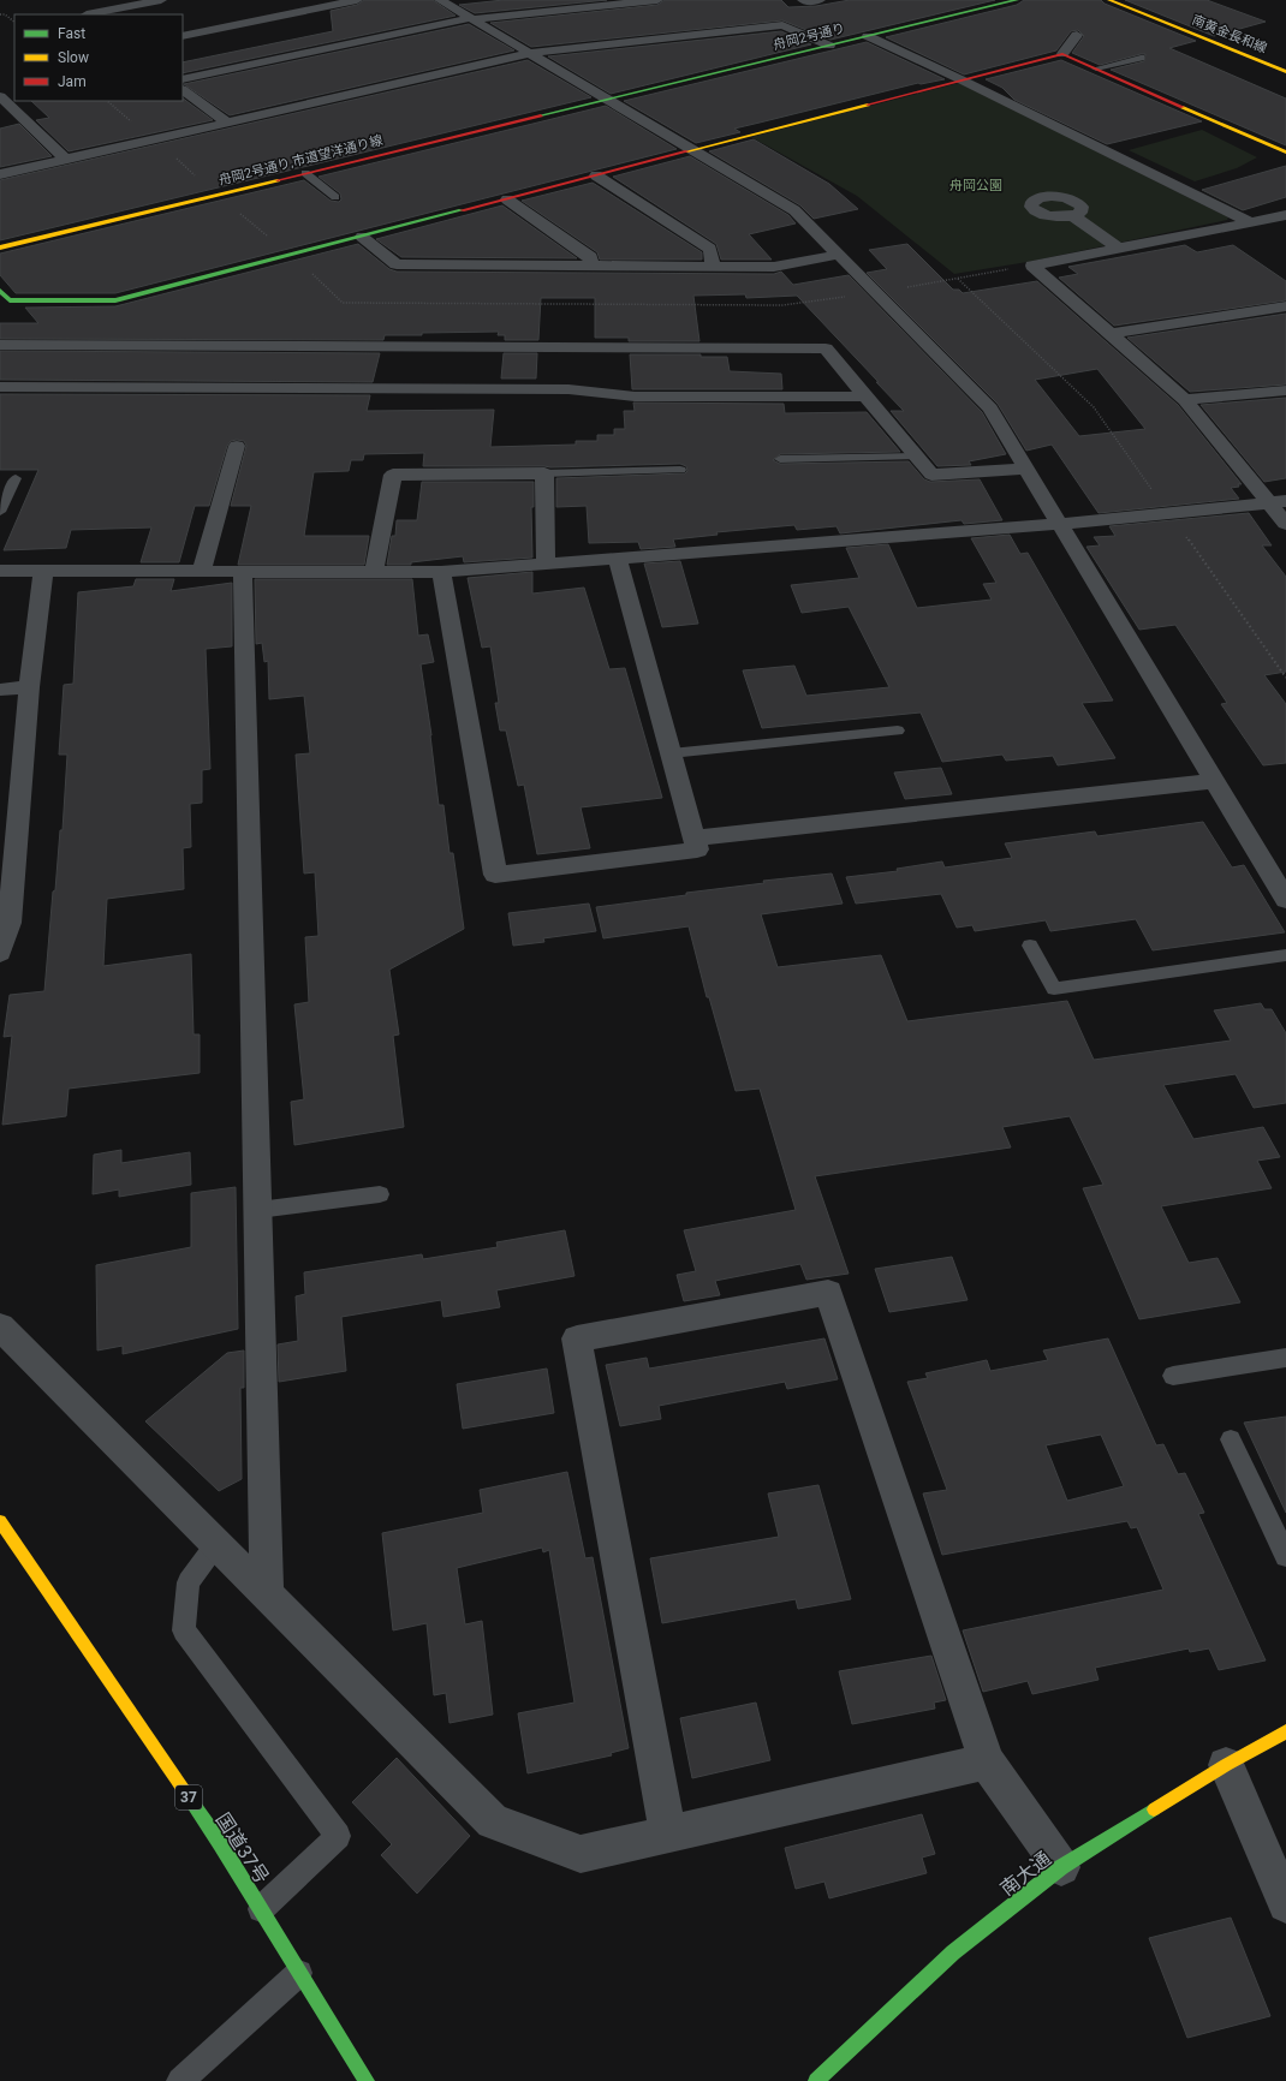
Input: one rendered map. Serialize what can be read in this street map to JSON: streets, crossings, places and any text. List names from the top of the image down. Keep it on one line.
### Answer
{"streets":{"main road":["南黄金長和線","舟岡2号通り","舟岡2号通り,市道望洋通り線","37","国道37号","南大通"]},"crossings":[["舟岡2号通り","舟岡2号通り,市道望洋通り線"]],"parks":["舟岡公園"],"legend":["Fast","Slow","Jam"]}
